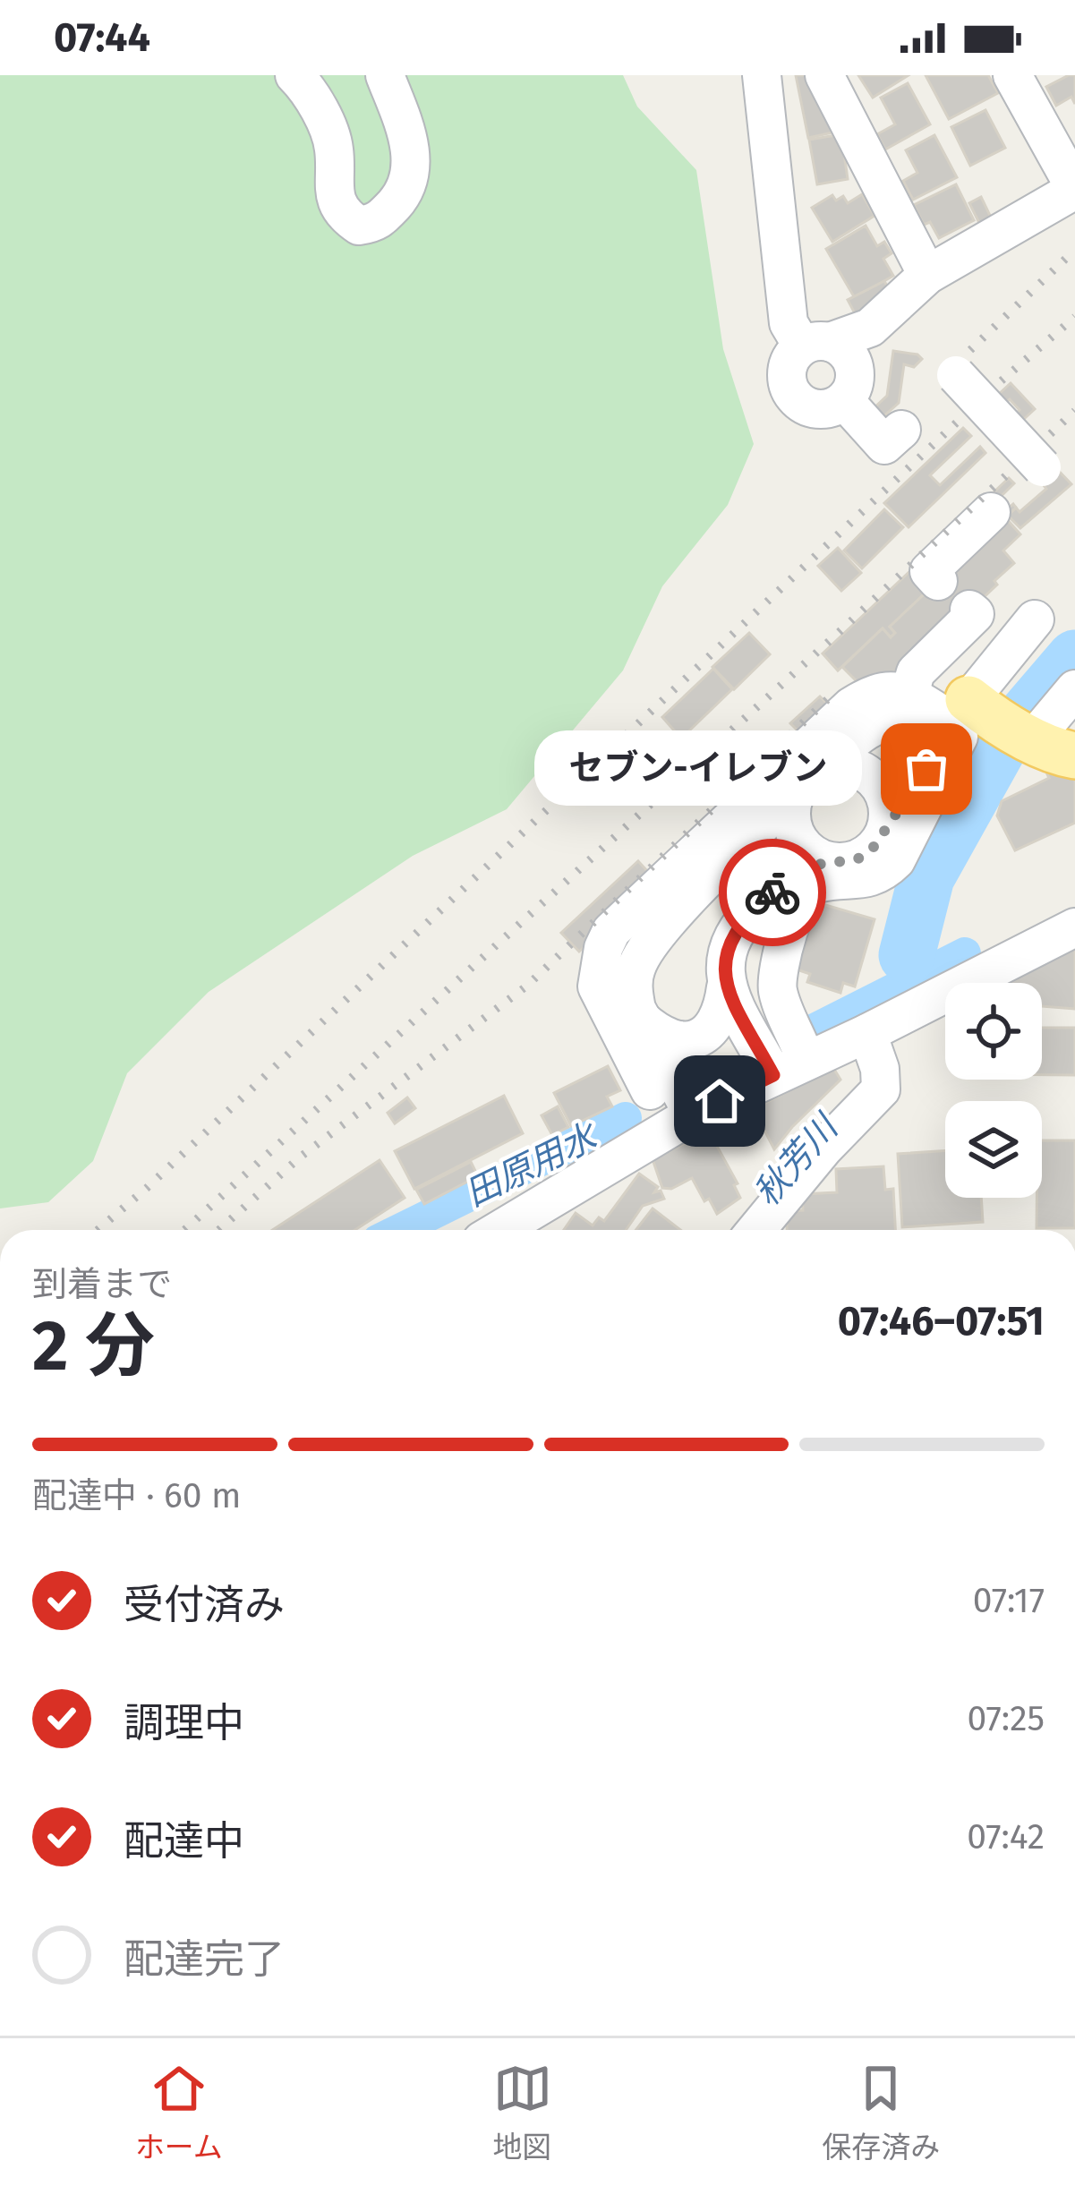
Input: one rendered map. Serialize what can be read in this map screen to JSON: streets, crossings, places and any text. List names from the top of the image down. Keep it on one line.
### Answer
{"water":["秋芳川","田原用水"],"places":["セブン-イレブン"],"page":{"status":"07:44","bubble":"セブン-イレブン","heading":["2 分","到着まで","07:46–07:51"],"bar":"配達中 · 60 m","list":[["受付済み","07:17"],["調理中","07:25"],["配達中","07:42"],"配達完了"],"tabs":["ホーム","地図","保存済み"]}}
